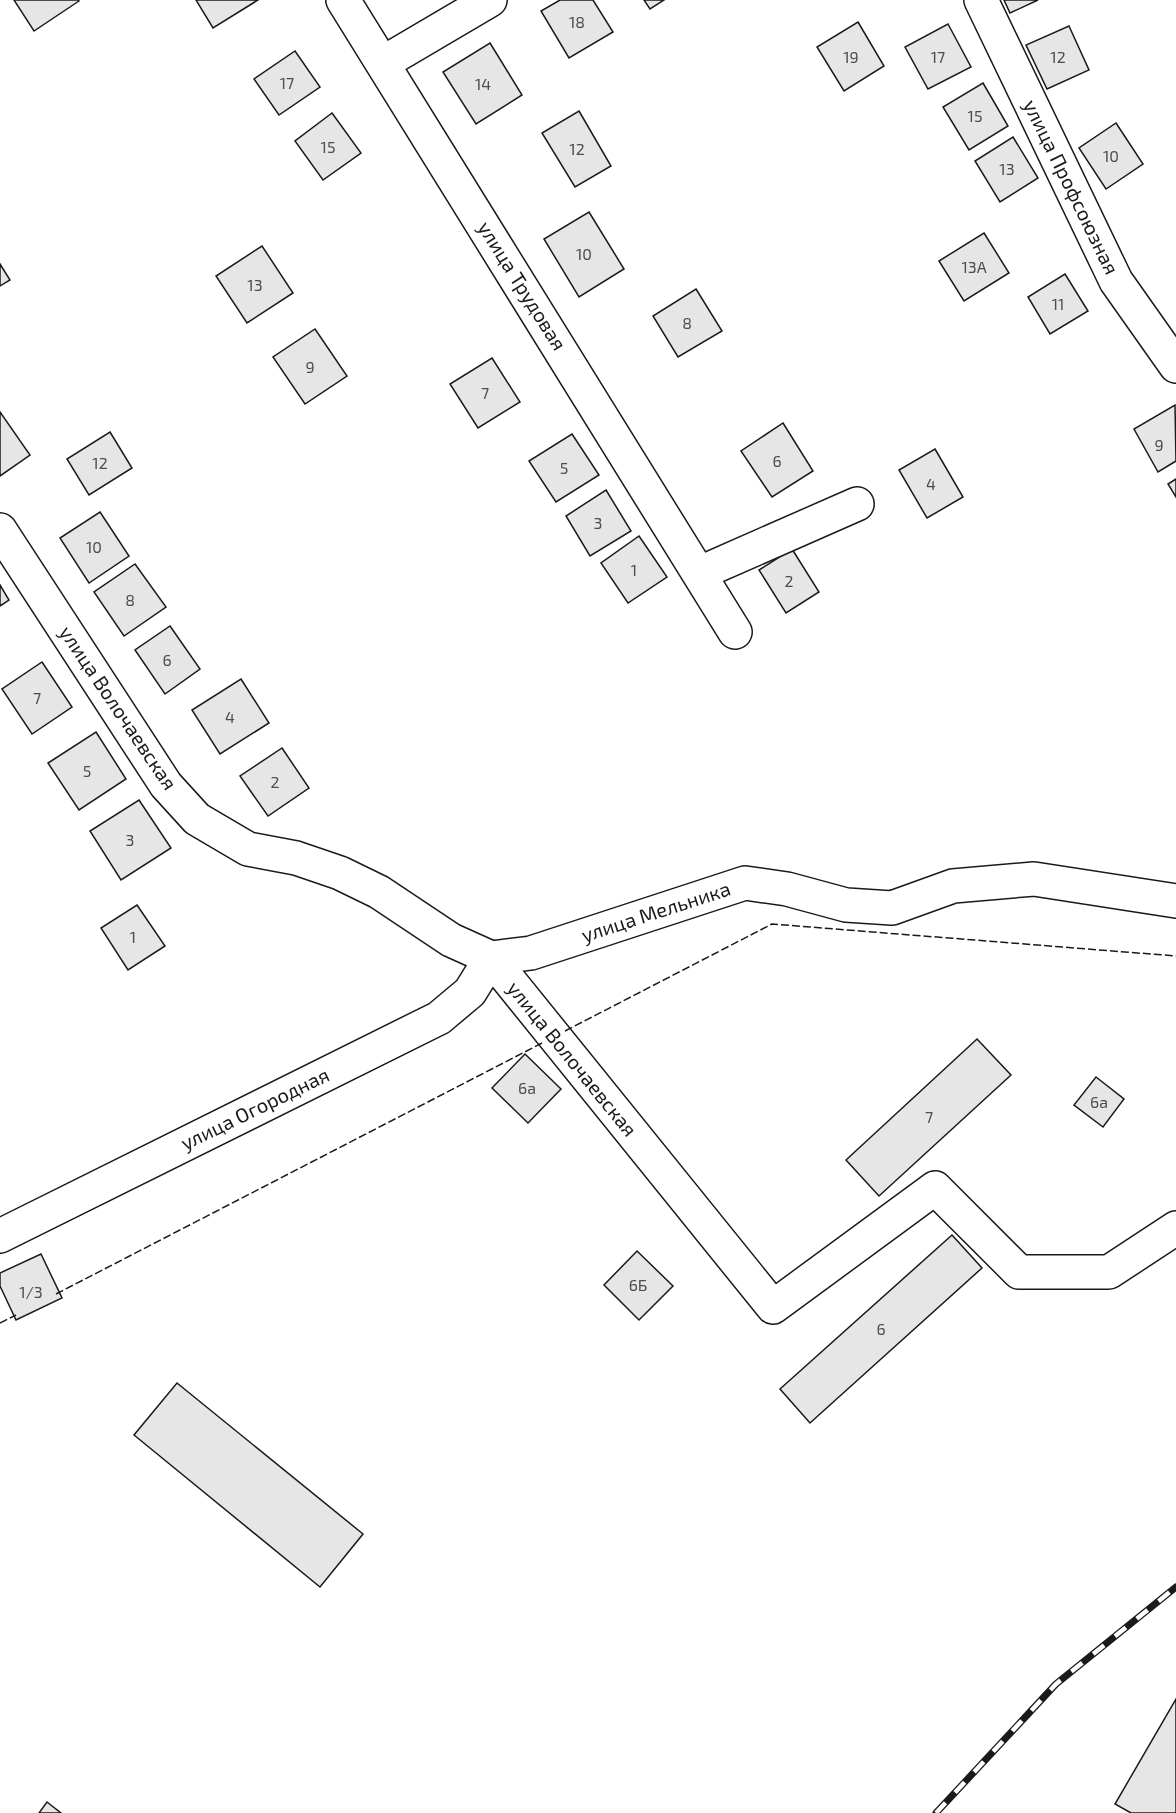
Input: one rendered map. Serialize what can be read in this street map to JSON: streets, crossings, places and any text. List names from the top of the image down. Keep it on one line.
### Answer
{"streets":{"street":["улица Профсоюзная","улица Трудовая","улица Волочаевская","улица Мельника","улица Огородная"]},"crossings":[["улица Волочаевская","улица Мельника"],["улица Волочаевская","улица Огородная"],["улица Мельника","улица Огородная"]],"house_numbers":["18","19","17","12","17","14","15","15","12","10","13","10","13А","13","11","8","9","7","9","6","12","5","4","3","10","1","2","8","6","7","4","5","2","3","1","6а","6а","7","6Б","1/3","6"]}
